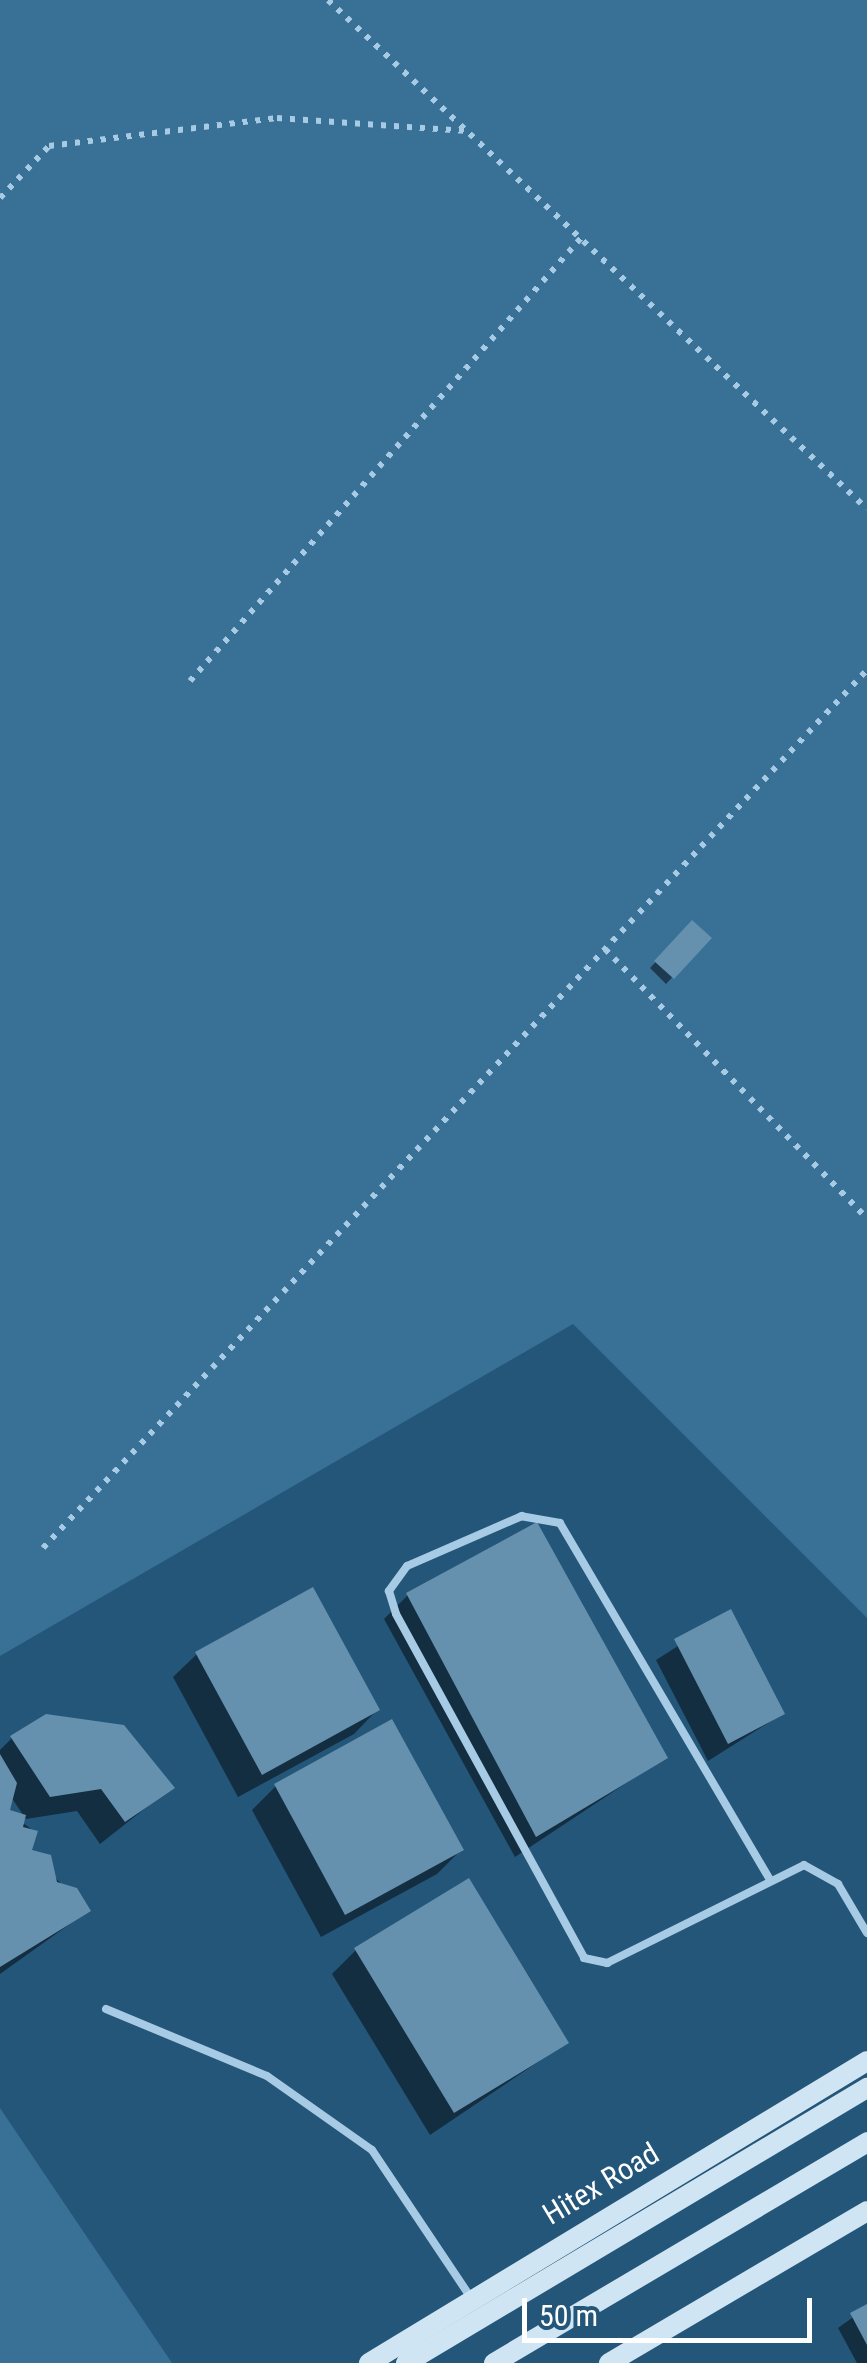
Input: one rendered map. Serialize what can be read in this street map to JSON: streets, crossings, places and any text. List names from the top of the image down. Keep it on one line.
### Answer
{"streets":{"street":["Hitex Road"]},"scale_bar":"50 m"}
